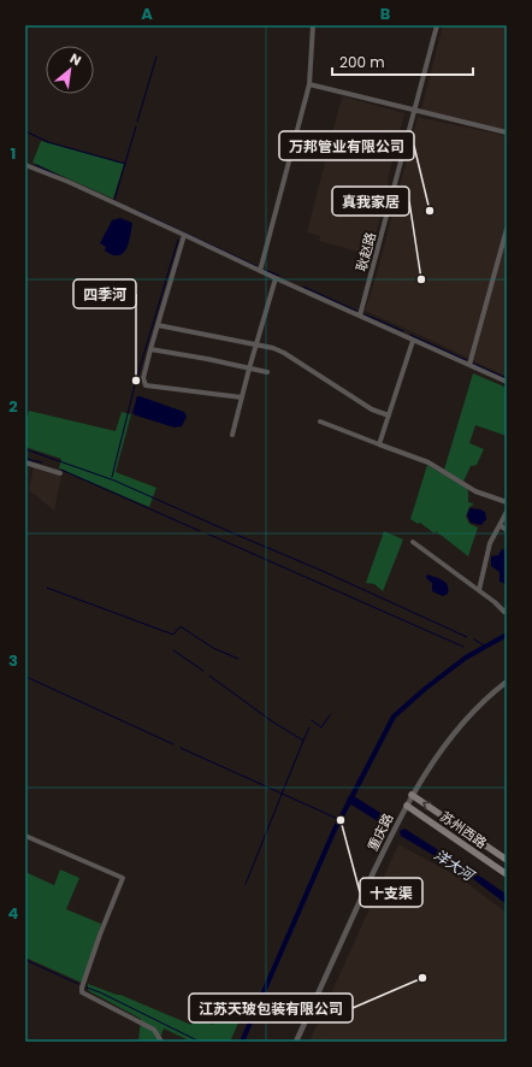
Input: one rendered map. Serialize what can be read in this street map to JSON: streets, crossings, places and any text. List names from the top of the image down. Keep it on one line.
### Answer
{"streets":{"main road":["苏州西路"],"street":["耿赵路","重庆路"]},"crossings":[["苏州西路","重庆路"]],"water":["洋大河"],"places":["万邦管业有限公司","真我家居","四季河","十支渠","江苏天玻包装有限公司"],"scale_bar":"200 m","north":"top right","grid":{"columns":["A","B"],"rows":["1","2","3","4"]}}
